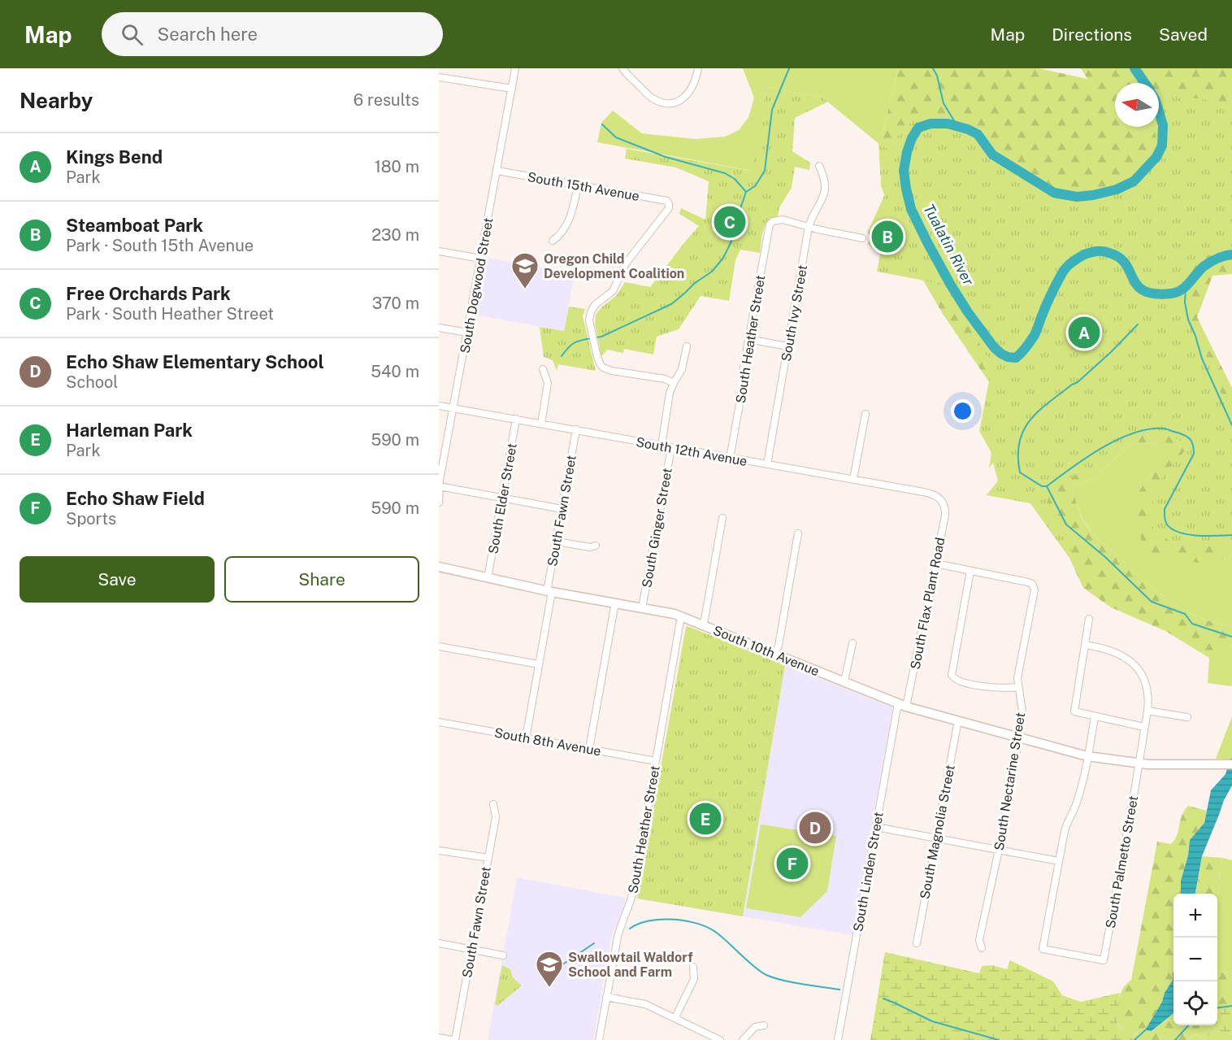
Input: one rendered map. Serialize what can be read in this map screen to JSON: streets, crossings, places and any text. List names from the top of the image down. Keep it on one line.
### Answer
{"streets":{"main road":["South 10th Avenue"],"street":["South 15th Avenue","South Dogwood Street","South Ivy Street","South Heather Street","South 12th Avenue","South Elder Street","South Fawn Street","South Ginger Street","South Flax Plant Road","South 8th Avenue","South Nectarine Street","South Magnolia Street","South Palmetto Street","South Linden Street"]},"crossings":[["South 15th Avenue","South Dogwood Street"],["South Dogwood Street","South 12th Avenue"],["South Ivy Street","South Heather Street"],["South Ivy Street","South 12th Avenue"],["South Heather Street","South 12th Avenue"],["South Heather Street","South 10th Avenue"],["South Heather Street","South 8th Avenue"],["South 12th Avenue","South Elder Street"],["South 12th Avenue","South Fawn Street"],["South 12th Avenue","South Ginger Street"],["South 12th Avenue","South Flax Plant Road"],["South Elder Street","South 10th Avenue"],["South Fawn Street","South 10th Avenue"],["South Fawn Street","South 8th Avenue"],["South Ginger Street","South 10th Avenue"],["South Flax Plant Road","South 10th Avenue"],["South Flax Plant Road","South Linden Street"],["South 10th Avenue","South Nectarine Street"],["South 10th Avenue","South Magnolia Street"],["South 10th Avenue","South Palmetto Street"],["South 10th Avenue","South Linden Street"]],"water":["Tualatin River"],"places":{"school or university":["Oregon Child Development Coalition","Swallowtail Waldorf School and Farm"]},"north":"left","page":{"header":"Map","search":"Search here","nav":["Map","Directions","Saved"],"heading":["Nearby","6 results"],"list":[{"mark":"A","name":"Kings Bend","note":"Park","value":"180 m"},{"mark":"B","name":"Steamboat Park","note":"Park · South 15th Avenue","value":"230 m"},{"mark":"C","name":"Free Orchards Park","note":"Park · South Heather Street","value":"370 m"},{"mark":"D","name":"Echo Shaw Elementary School","note":"School","value":"540 m"},{"mark":"E","name":"Harleman Park","note":"Park","value":"590 m"},{"mark":"F","name":"Echo Shaw Field","note":"Sports","value":"590 m"}],"pins":["C","B","A","E","D","F"],"buttons":["Save","Share"],"map_buttons":["+","−"]}}
